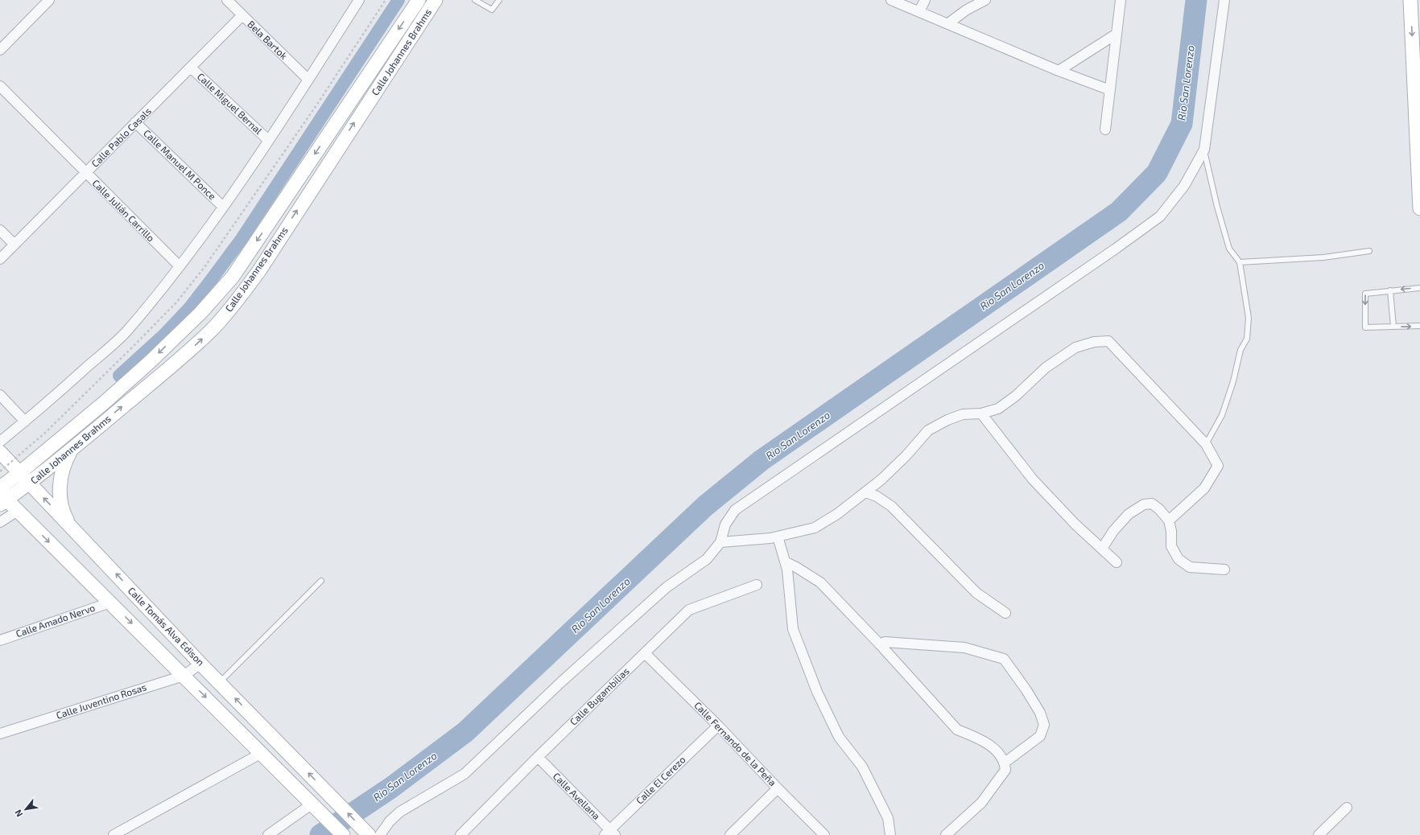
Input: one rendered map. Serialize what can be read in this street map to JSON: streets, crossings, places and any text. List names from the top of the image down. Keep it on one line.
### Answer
{"streets":{"main road":["Calle Johannes Brahms","Calle Tomás Alva Edison"],"street":["Bela Bartok","Calle Miguel Bernal","Calle Pablo Casals","Calle Manuel M Ponce","Calle Julián Carrillo","Calle Amado Nervo","Calle Bugambilias","Calle Juventino Rosas","Calle Fernando de la Peña","Calle El Cerezo","Calle Avellana"]},"crossings":[["Bela Bartok","Calle Pablo Casals"],["Calle Johannes Brahms","Calle Tomás Alva Edison"],["Calle Miguel Bernal","Calle Pablo Casals"],["Calle Pablo Casals","Calle Manuel M Ponce"],["Calle Pablo Casals","Calle Julián Carrillo"],["Calle Tomás Alva Edison","Calle Juventino Rosas"],["Calle Bugambilias","Calle Fernando de la Peña"],["Calle Bugambilias","Calle Avellana"],["Calle Fernando de la Peña","Calle El Cerezo"],["Calle El Cerezo","Calle Avellana"]],"water":["Rio San Lorenzo"],"north":"bottom left"}
